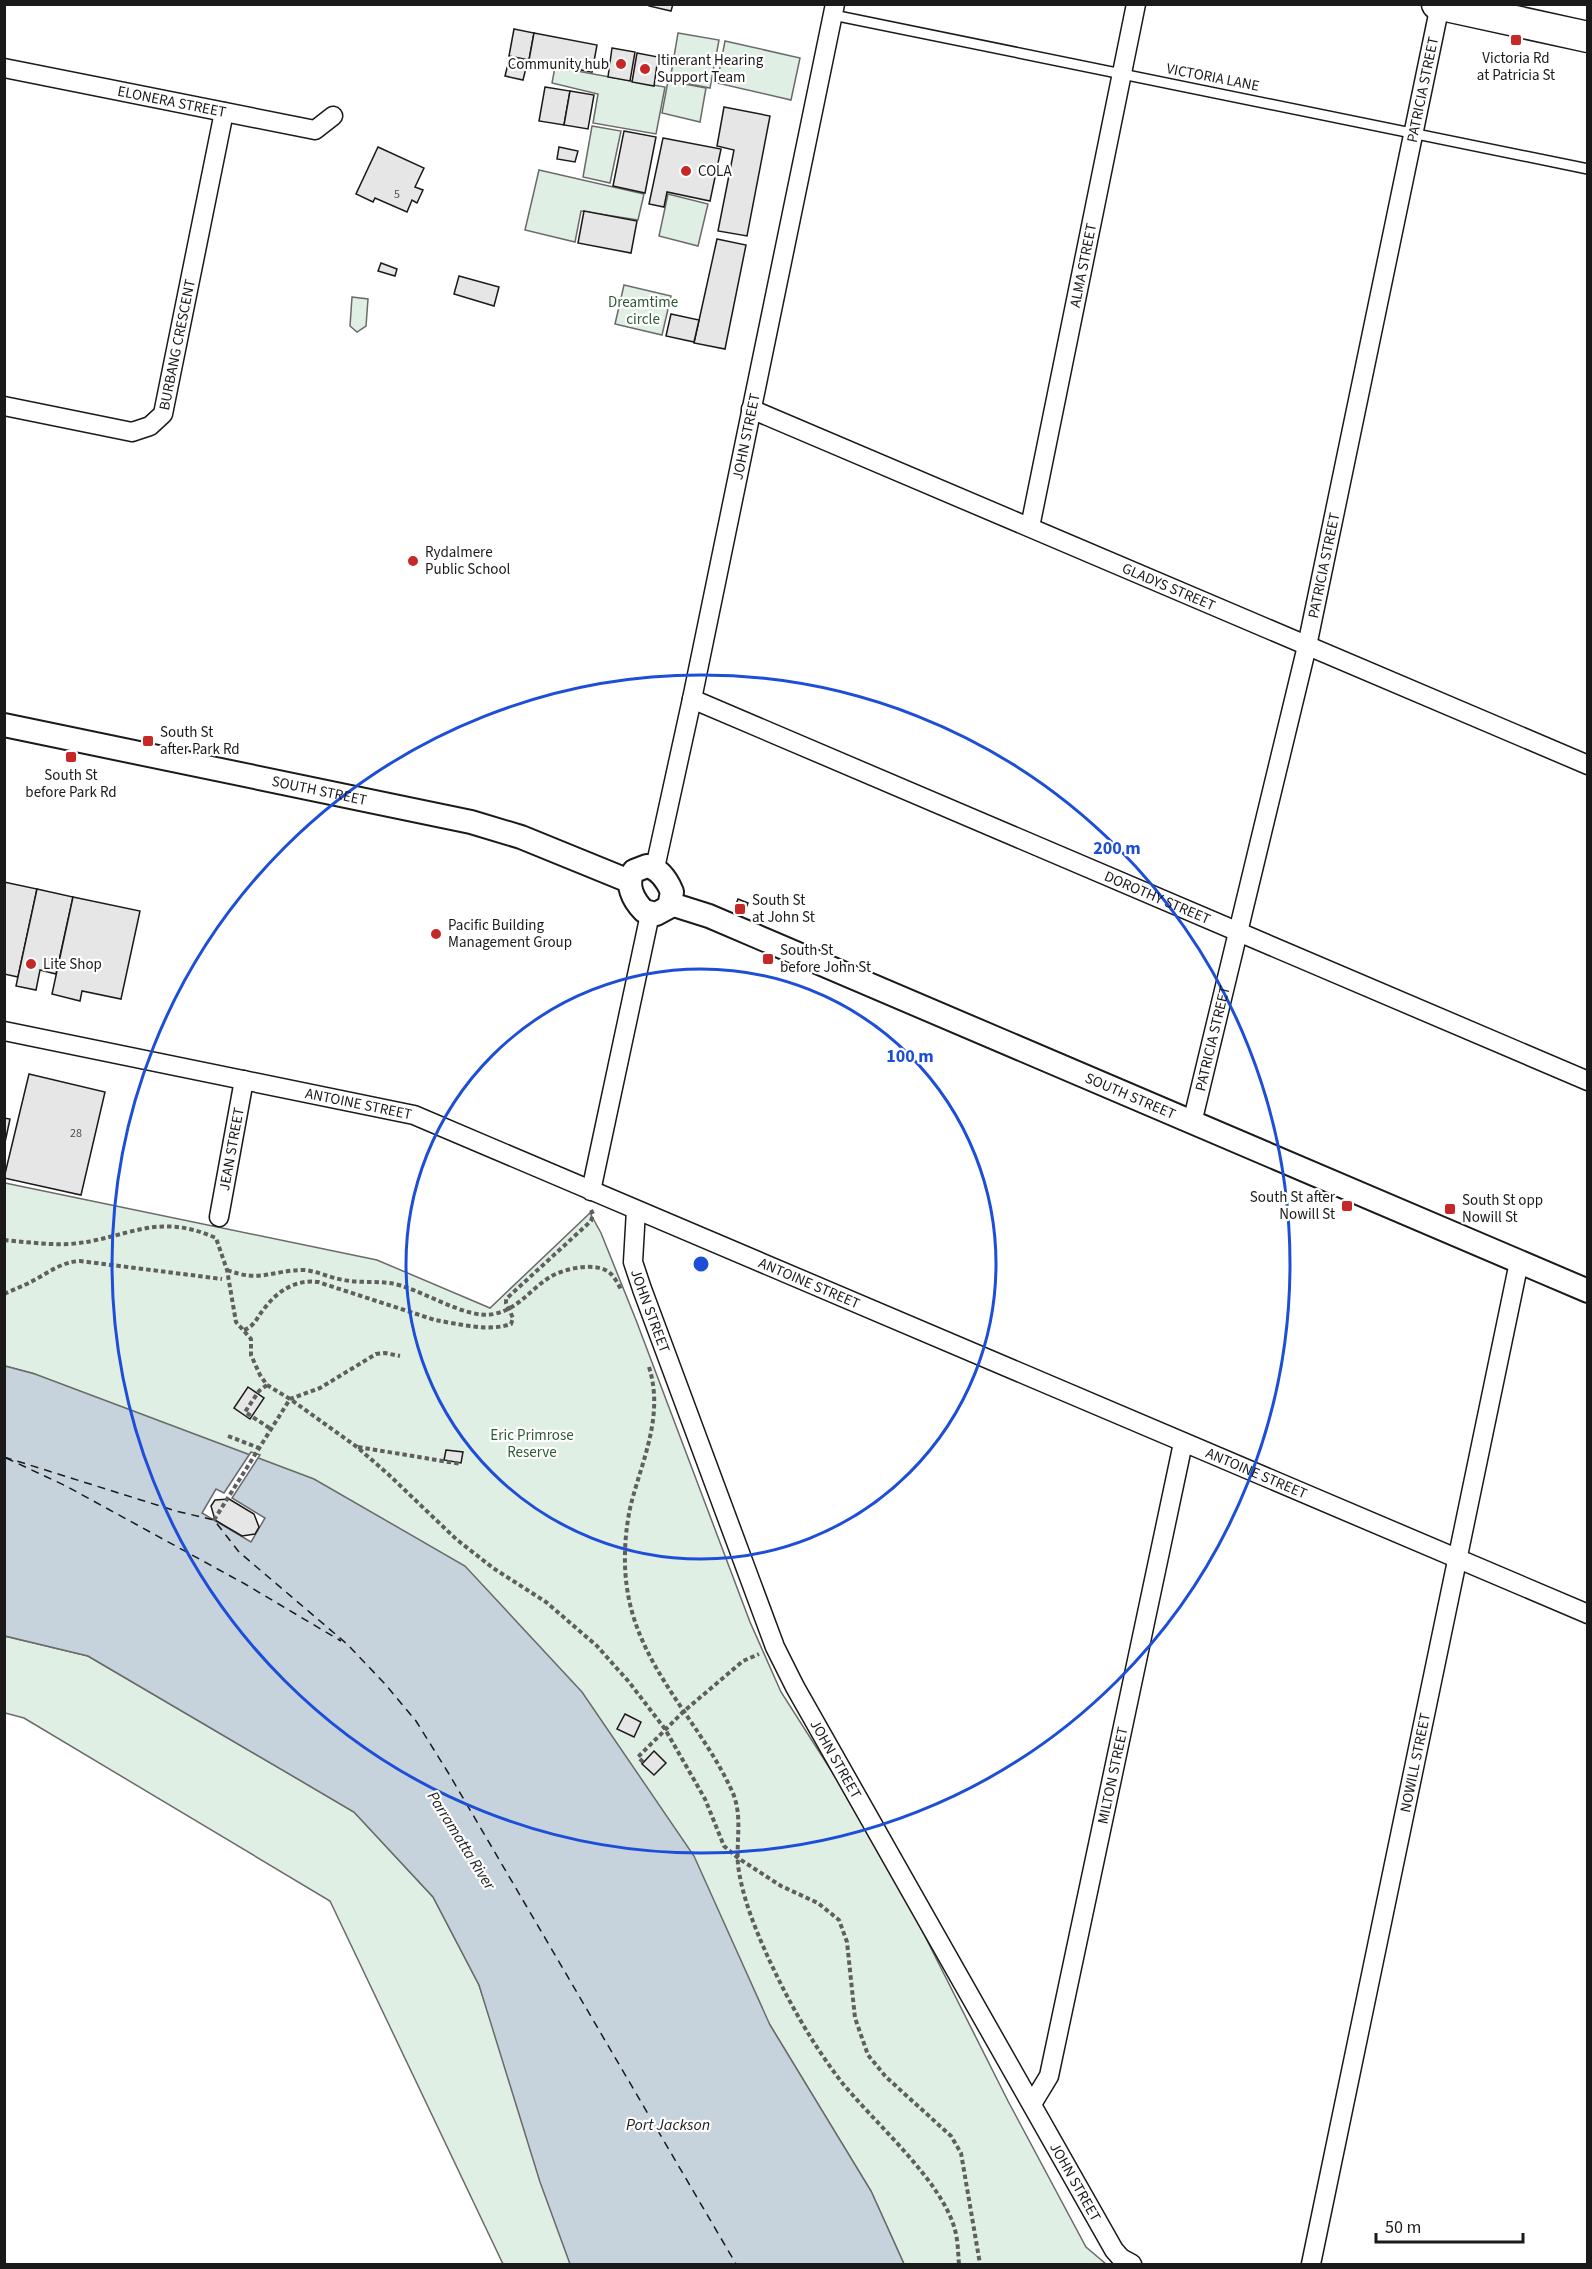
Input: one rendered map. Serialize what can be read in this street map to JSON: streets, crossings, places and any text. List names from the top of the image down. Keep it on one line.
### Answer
{"streets":{"street":["PATRICIA STREET","ELONERA STREET","ALMA STREET","BURBANG CRESCENT","JOHN STREET","GLADYS STREET","SOUTH STREET","DOROTHY STREET","ANTOINE STREET","JEAN STREET","NOWILL STREET","MILTON STREET"],"lane":["VICTORIA LANE"]},"crossings":[["VICTORIA LANE","PATRICIA STREET"],["VICTORIA LANE","ALMA STREET"],["VICTORIA LANE","JOHN STREET"],["PATRICIA STREET","GLADYS STREET"],["PATRICIA STREET","SOUTH STREET"],["PATRICIA STREET","DOROTHY STREET"],["ELONERA STREET","BURBANG CRESCENT"],["ALMA STREET","GLADYS STREET"],["JOHN STREET","GLADYS STREET"],["JOHN STREET","SOUTH STREET"],["JOHN STREET","DOROTHY STREET"],["JOHN STREET","ANTOINE STREET"],["JOHN STREET","MILTON STREET"],["SOUTH STREET","NOWILL STREET"],["ANTOINE STREET","JEAN STREET"],["ANTOINE STREET","NOWILL STREET"],["ANTOINE STREET","MILTON STREET"]],"water":["Parramatta River","Port Jackson"],"parks":["Dreamtime circle","Eric Primrose Reserve"],"places":{"transit":["Victoria Rd at Patricia St","South St after Park Rd","South St before Park Rd","South St at John St","South St before John St","South St after Nowill St","South St opp Nowill St"],"other":["Community hub","Itinerant Hearing Support Team","COLA","Rydalmere Public School","Pacific Building Management Group","Lite Shop"]},"house_numbers":["5","28"],"scale_bar":"50 m","rings":["200 m","100 m"]}
